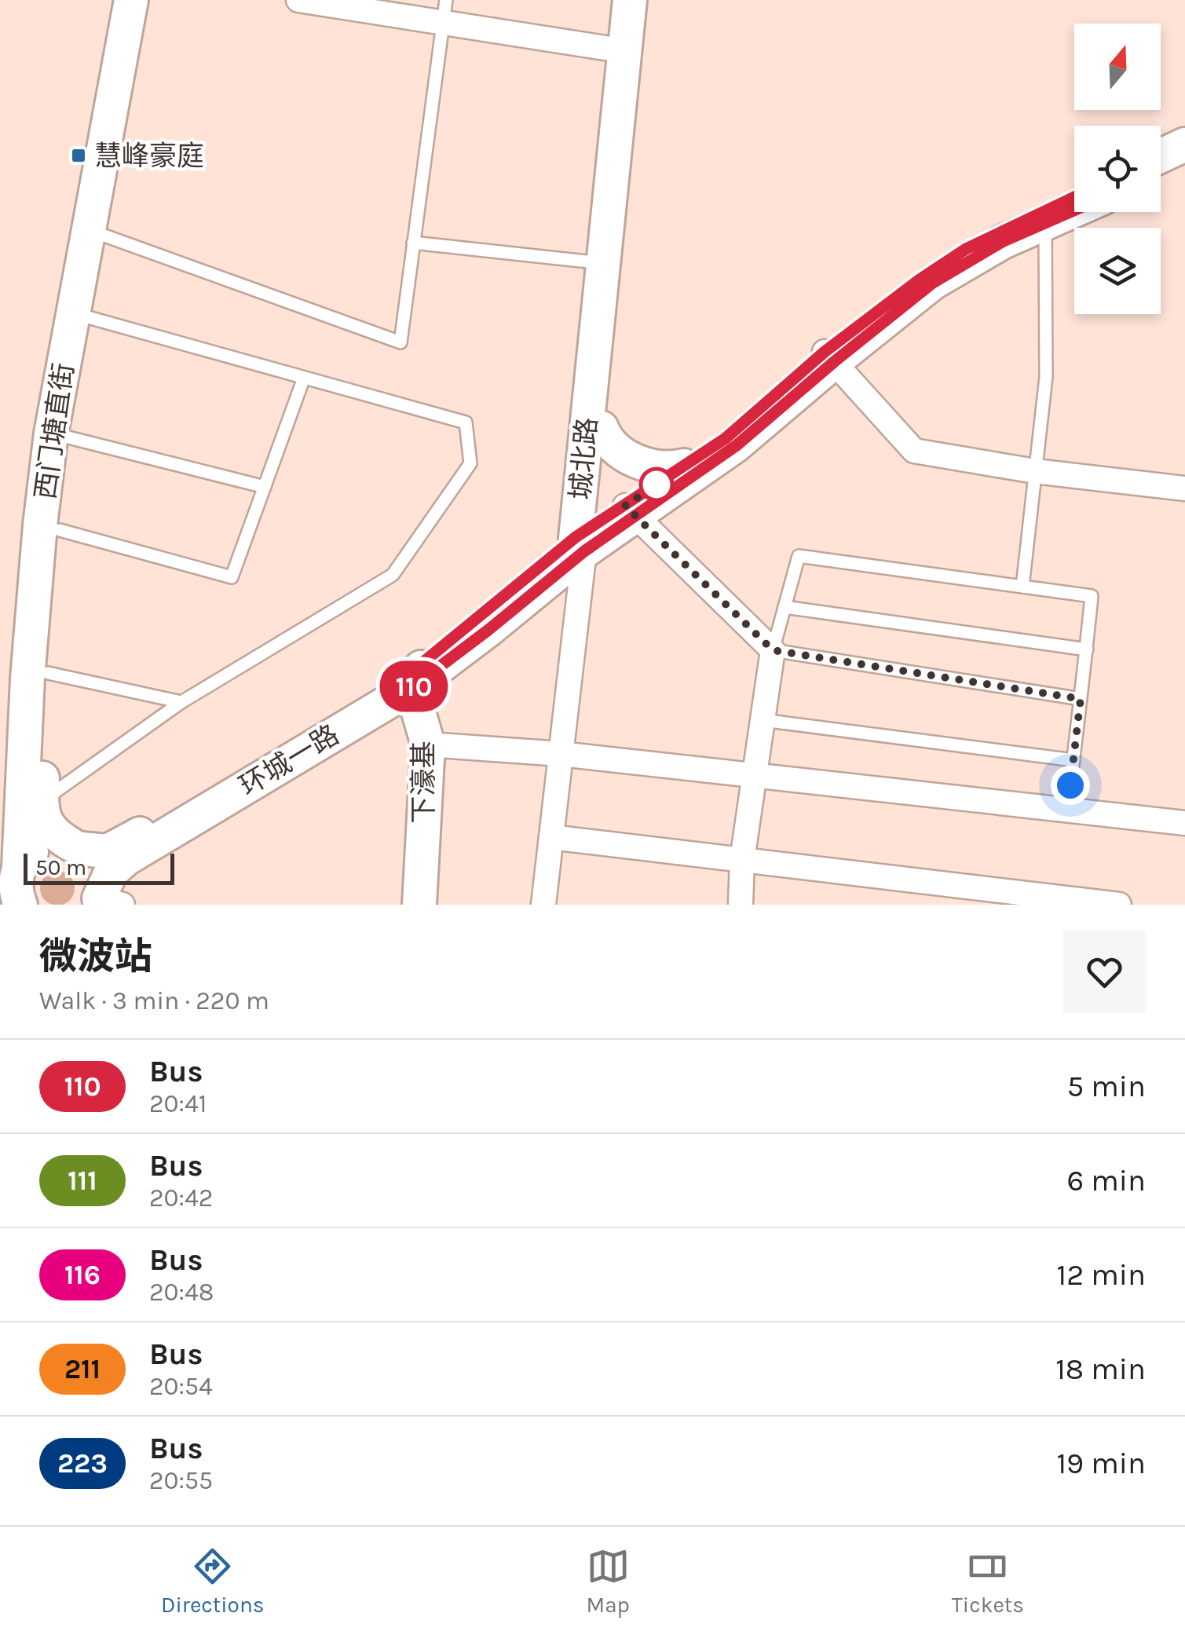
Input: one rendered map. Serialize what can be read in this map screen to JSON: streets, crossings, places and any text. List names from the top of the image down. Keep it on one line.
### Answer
{"streets":{"main road":["西门塘直街","城北路","环城一路","下濠基"]},"crossings":[["西门塘直街","环城一路"],["城北路","环城一路"],["环城一路","下濠基"]],"places":{"transit":["慧峰豪庭"]},"lines":["bus line 110"],"scale_bar":"50 m","north":"top","page":{"on_map":"110","scale":"50 m","heading":["微波站","Walk · 3 min · 220 m"],"list":[{"mark":"110","name":"Bus","note":"20:41","value":"5 min"},{"mark":"111","name":"Bus","note":"20:42","value":"6 min"},{"mark":"116","name":"Bus","note":"20:48","value":"12 min"},{"mark":"211","name":"Bus","note":"20:54","value":"18 min"},{"mark":"223","name":"Bus","note":"20:55","value":"19 min"}],"tabs":["Directions","Map","Tickets"]}}
